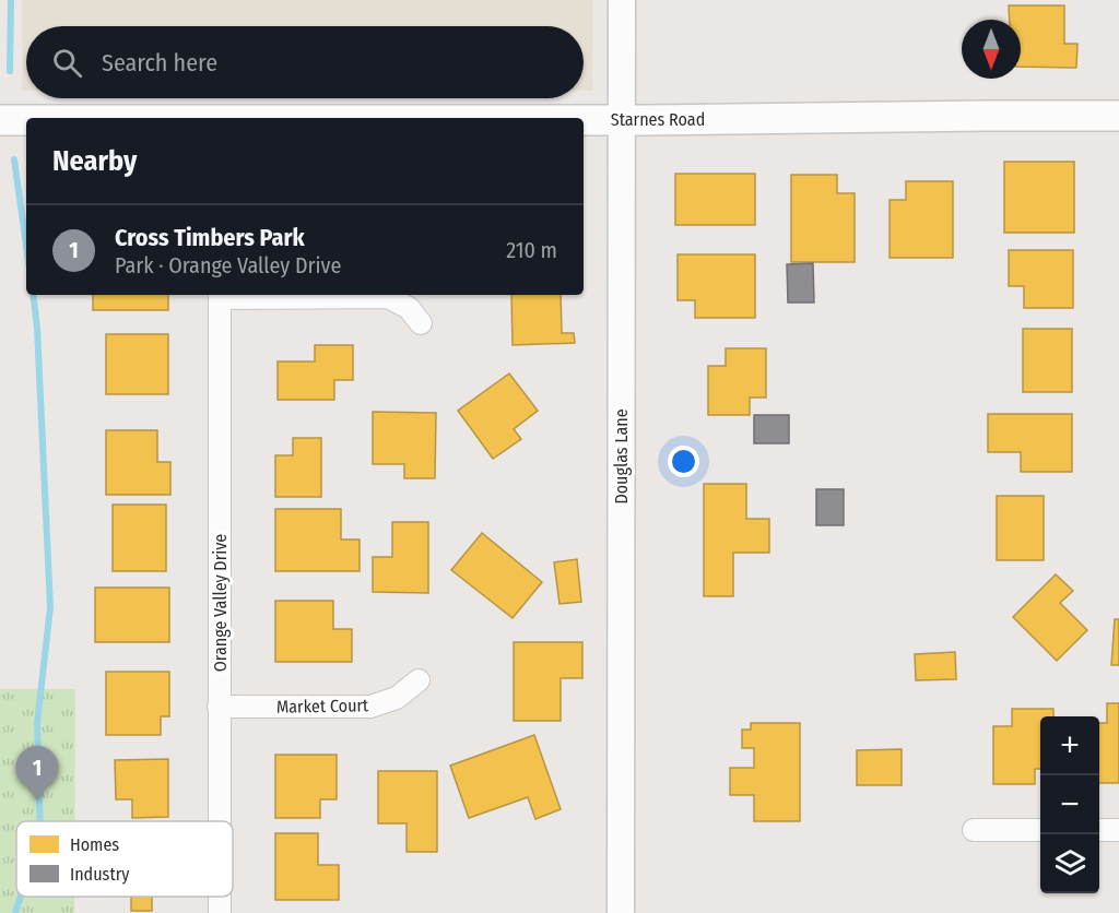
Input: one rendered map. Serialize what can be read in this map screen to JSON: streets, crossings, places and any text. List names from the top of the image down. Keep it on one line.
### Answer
{"streets":{"main road":["Starnes Road"],"street":["Douglas Lane","Orange Valley Drive","Market Court"]},"crossings":[["Starnes Road","Douglas Lane"],["Orange Valley Drive","Market Court"]],"legend":["Homes","Industry"],"north":"bottom","page":{"search":"Search here","heading":"Nearby","list":[{"mark":"1","name":"Cross Timbers Park","note":"Park · Orange Valley Drive","value":"210 m"}],"map_buttons":["+","−"],"pins":"1"}}
